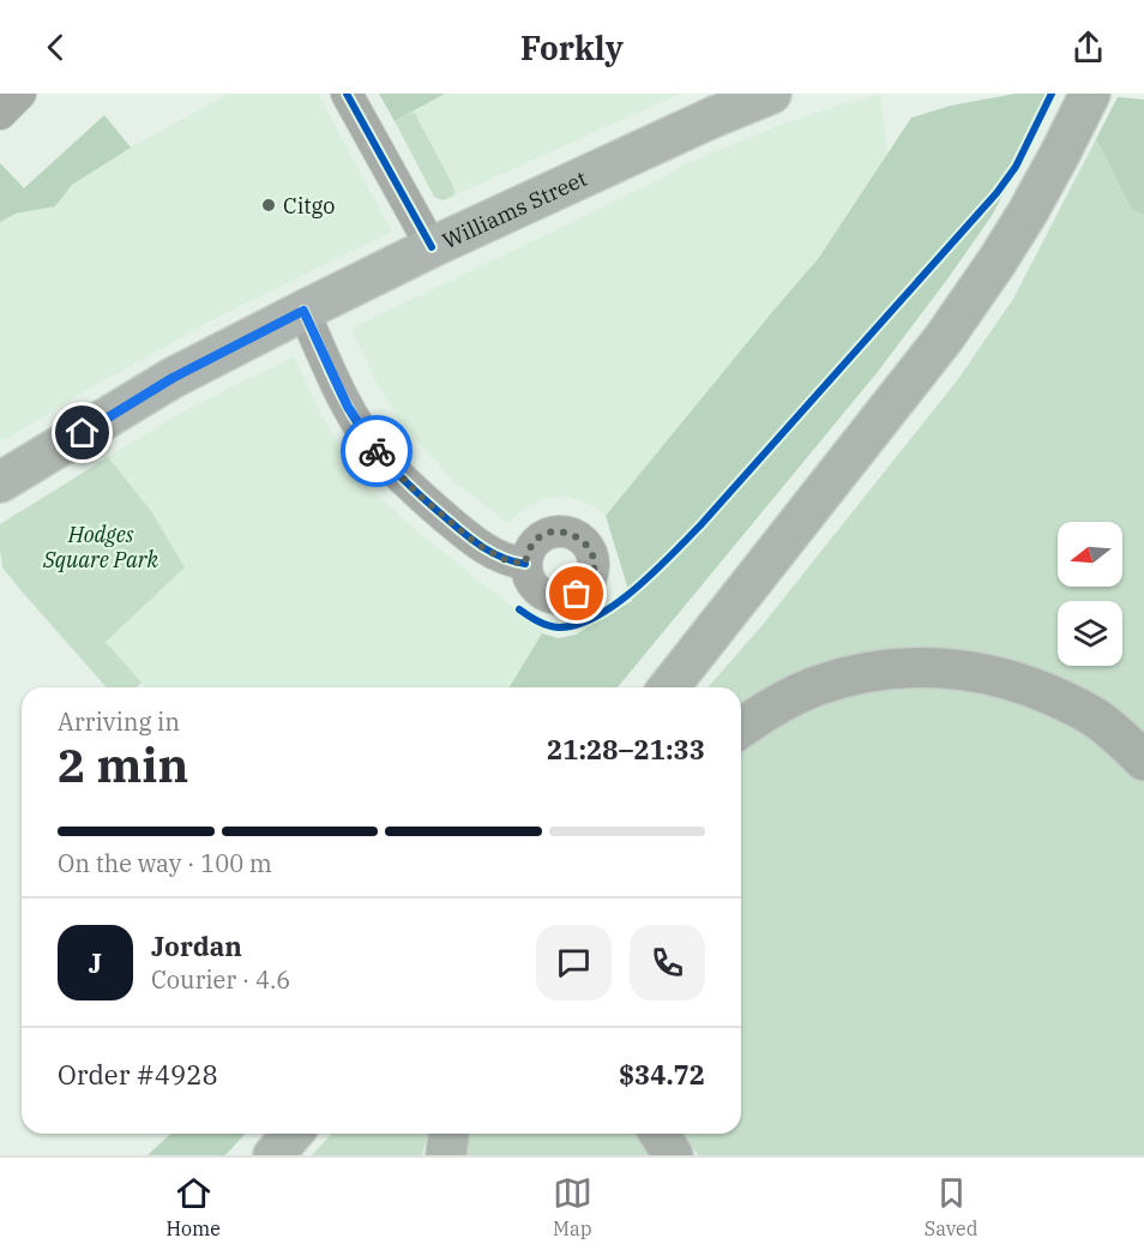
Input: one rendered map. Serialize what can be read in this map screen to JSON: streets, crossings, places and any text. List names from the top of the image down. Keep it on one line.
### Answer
{"streets":{"main road":["Williams Street"]},"parks":["Hodges Square Park"],"places":["Citgo"],"north":"left","page":{"header":"Forkly","heading":["2 min","Arriving in","21:28–21:33"],"panel":["Jordan","Courier · 4.6","Order #4928","$34.72"],"bar":"On the way · 100 m","round":"J","tabs":["Home","Map","Saved"]}}
